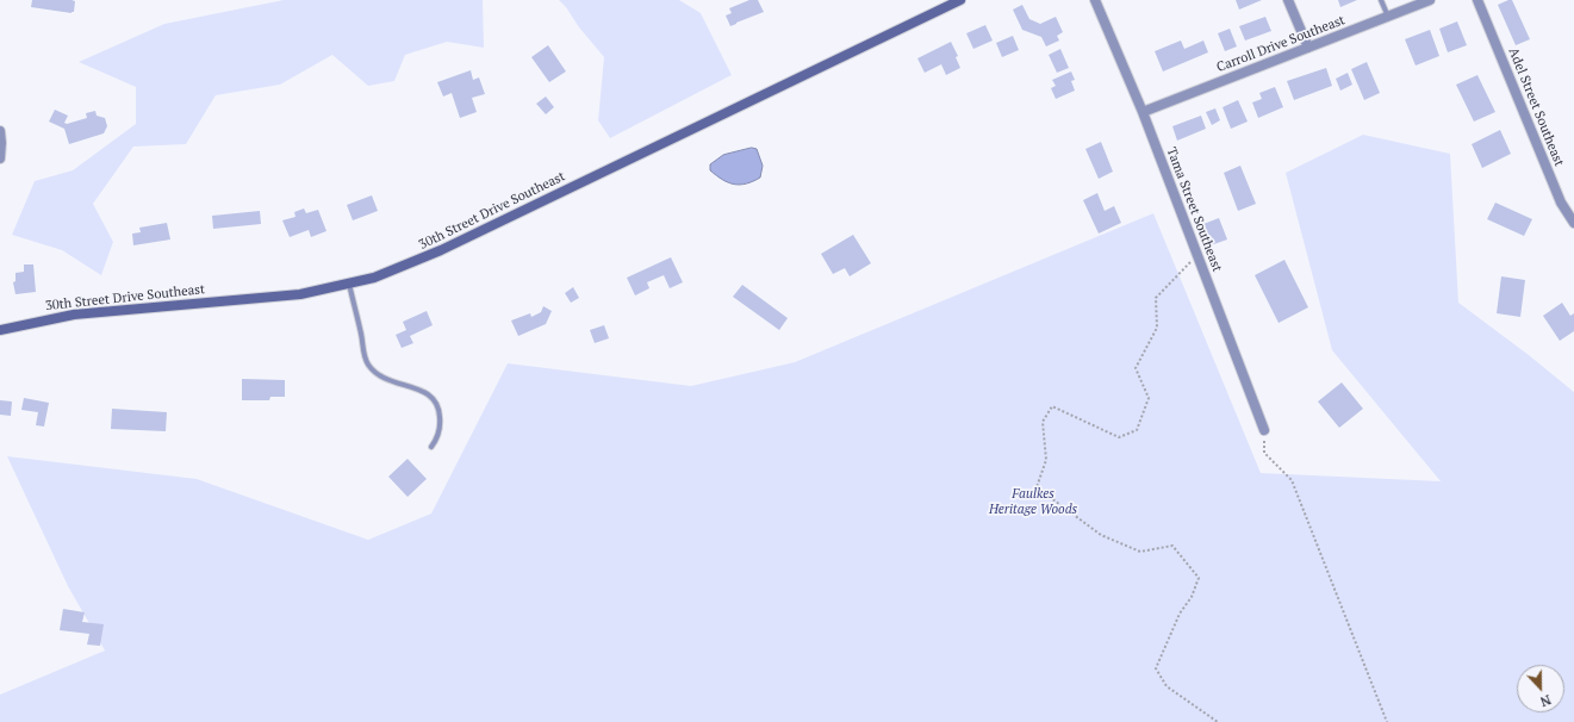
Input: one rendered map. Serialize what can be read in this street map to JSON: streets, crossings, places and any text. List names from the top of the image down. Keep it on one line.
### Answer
{"streets":{"main road":["30th Street Drive Southeast"],"street":["Carroll Drive Southeast","Adel Street Southeast","Tama Street Southeast"]},"crossings":[["Carroll Drive Southeast","Tama Street Southeast"]],"parks":["Faulkes Heritage Woods"],"north":"bottom"}
